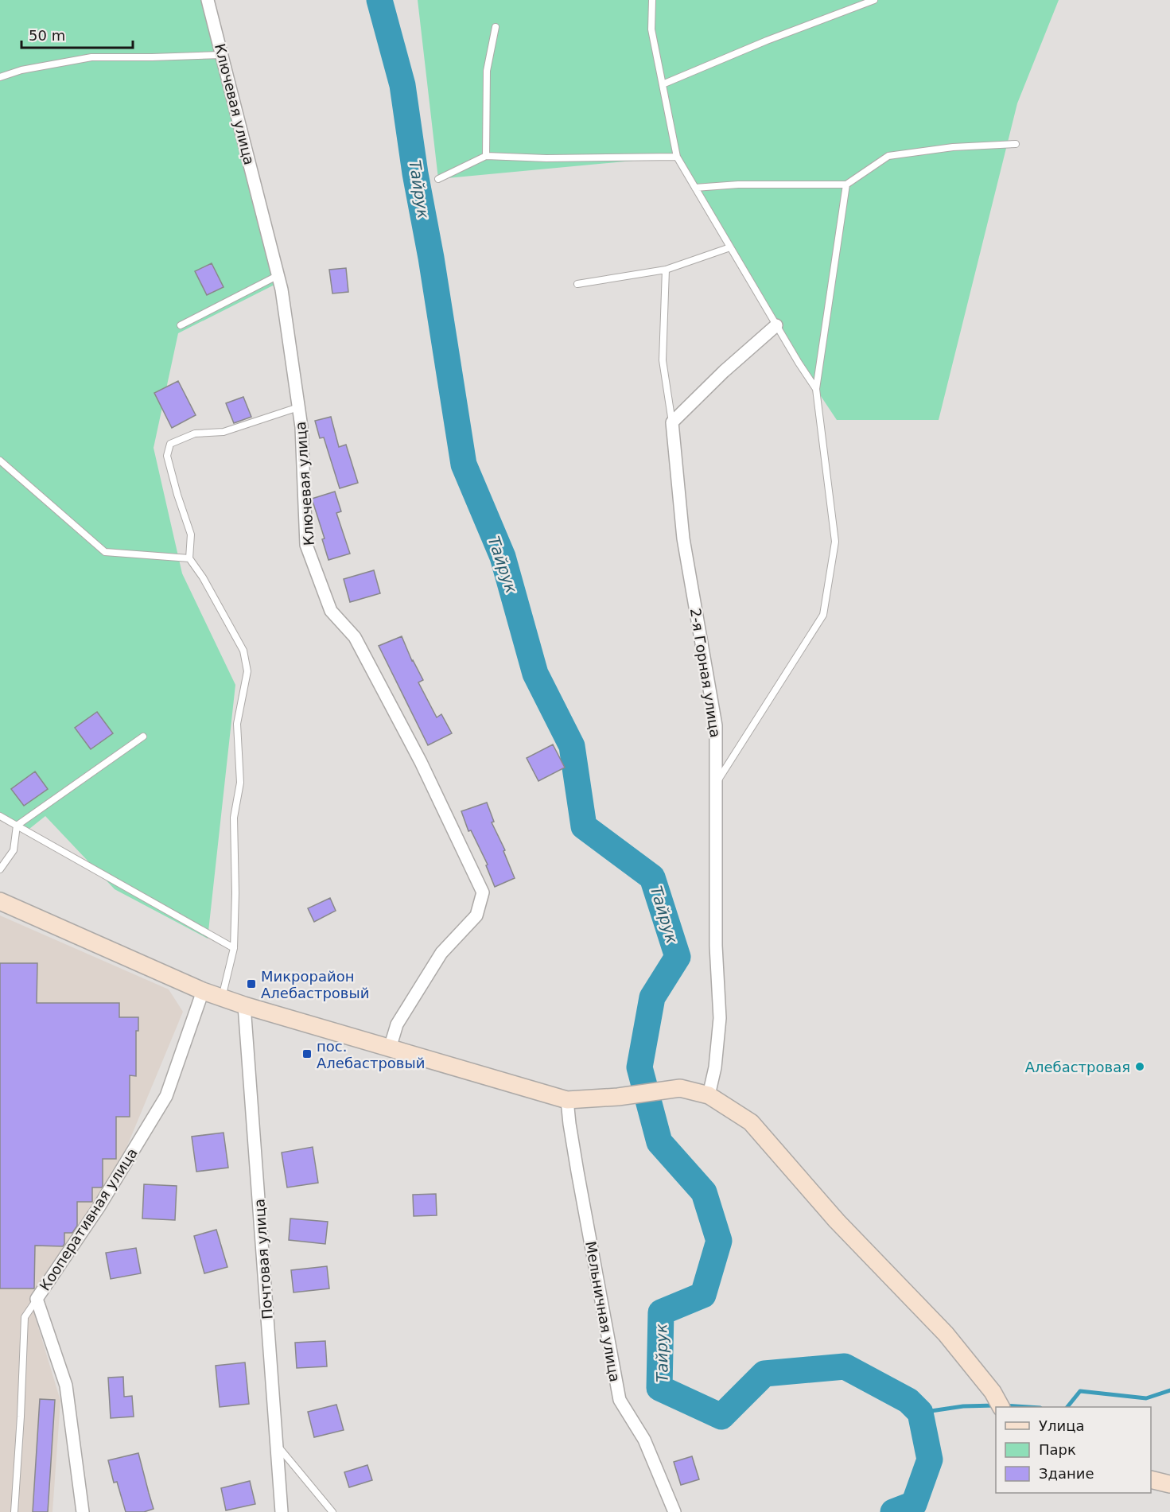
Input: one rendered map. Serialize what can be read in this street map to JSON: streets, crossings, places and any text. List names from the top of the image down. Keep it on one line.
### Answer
{"streets":{"street":["Ключевая улица","2-я Горная улица","Кооперативная улица","Почтовая улица","Мельничная улица"]},"water":["Тайрук"],"places":{"transit":["Микрорайон Алебастровый","пос. Алебастровый"],"other":["Алебастровая"]},"legend":["Улица","Парк","Здание"],"scale_bar":"50 m"}
